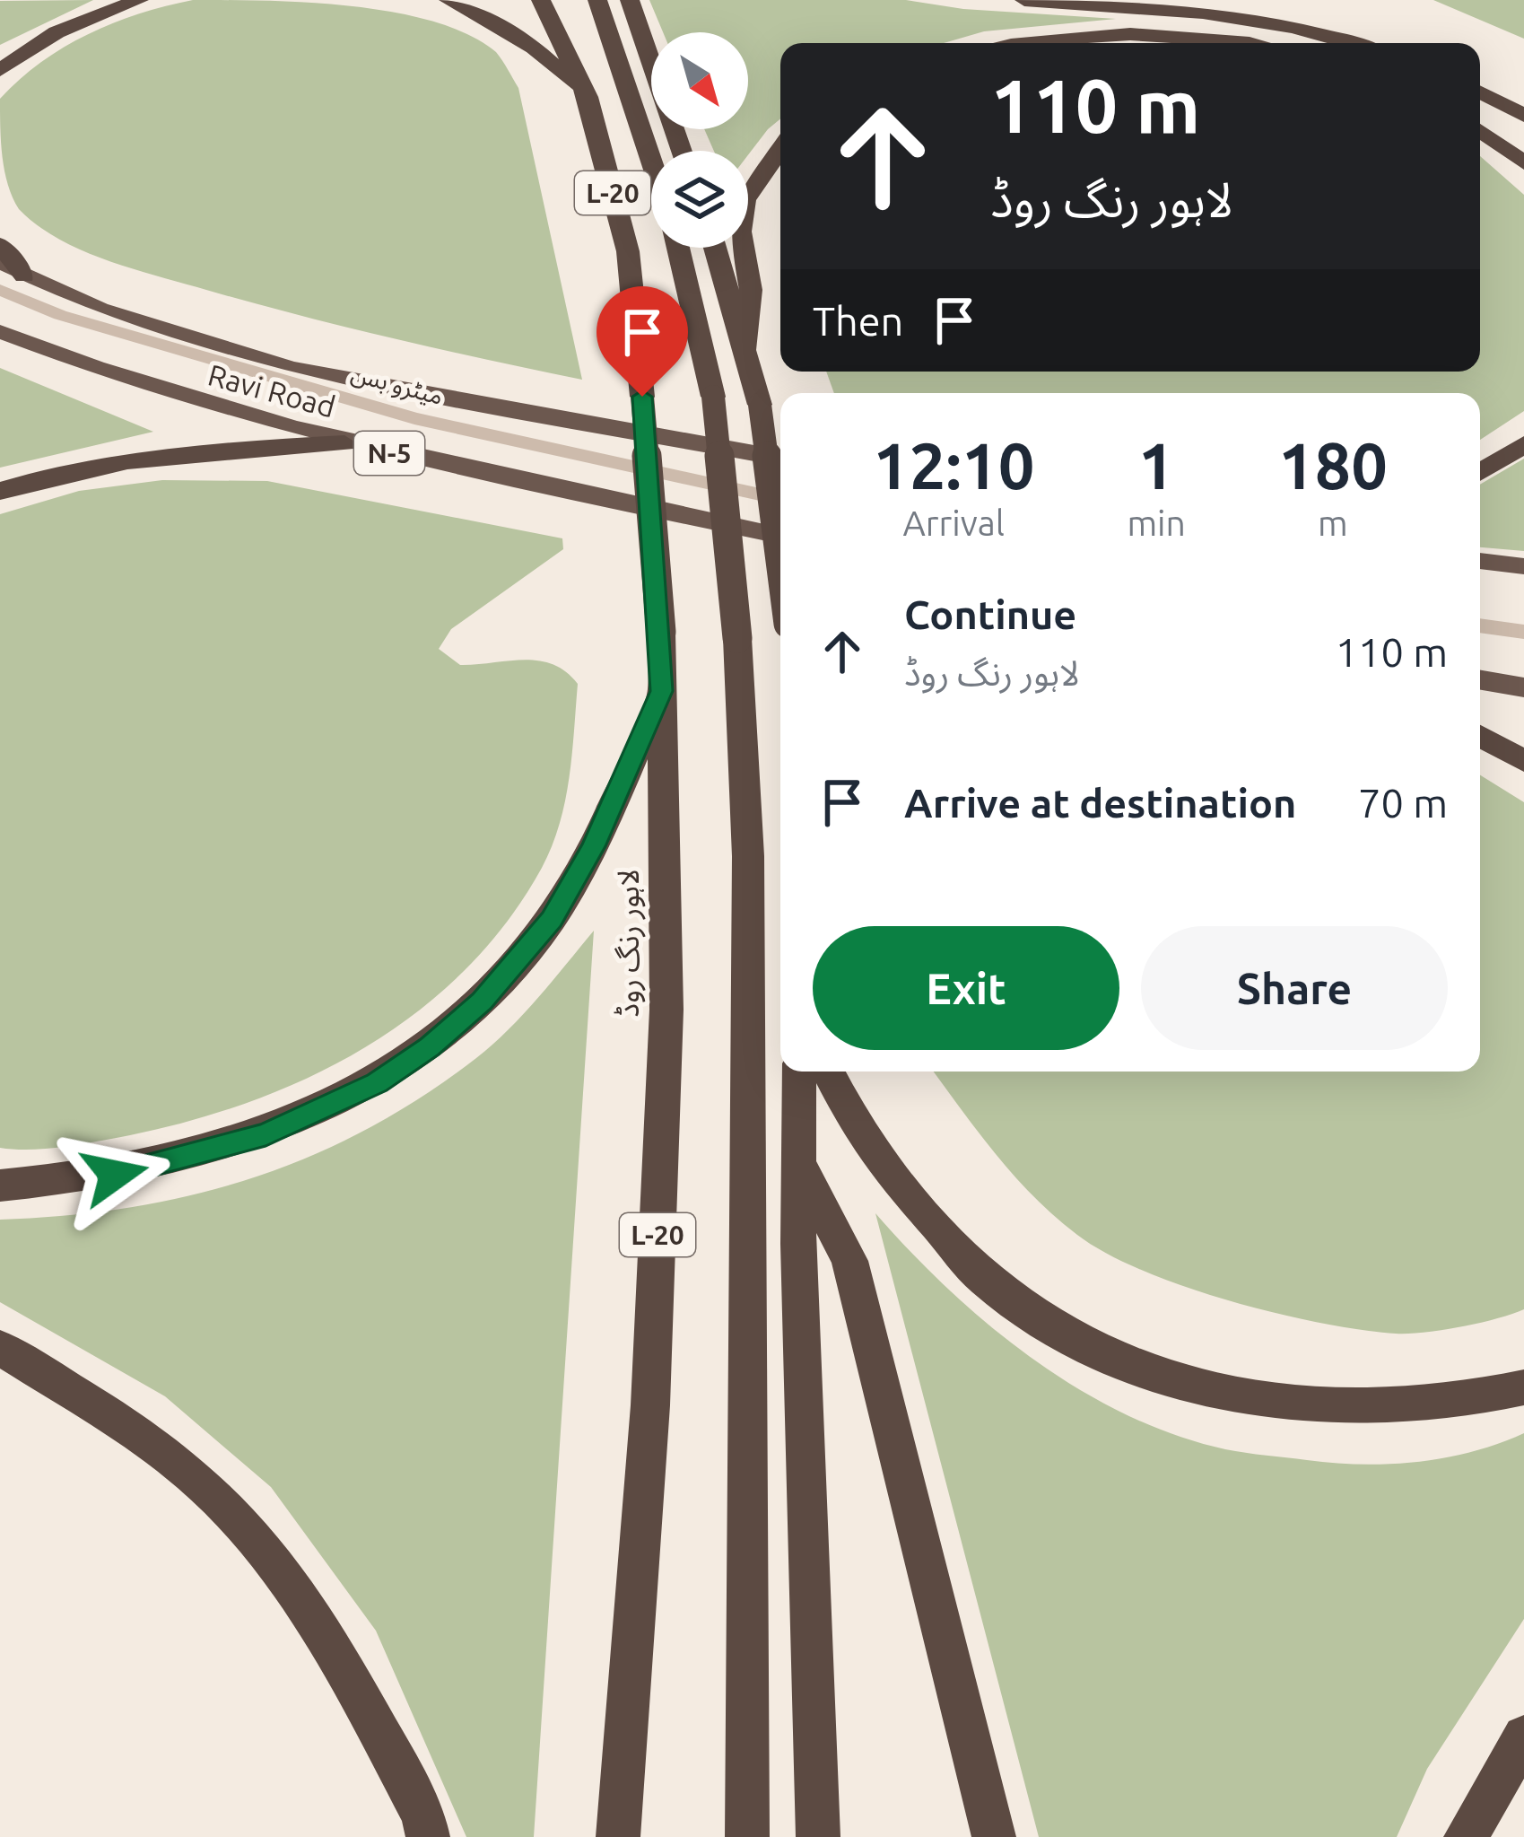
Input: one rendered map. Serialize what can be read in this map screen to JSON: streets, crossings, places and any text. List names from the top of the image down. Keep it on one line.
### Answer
{"streets":{"highway":["L-20","Ravi Road","N-5","لاہور رنگ روڈ"],"lane":["میٹرو بس"]},"north":"bottom right","page":{"turn":["110 m","لاہور رنگ روڈ"],"then":"Then","eta":["12:10","Arrival","1","min","180","m"],"list":[{"name":"Continue","note":"لاہور رنگ روڈ","value":"110 m"},{"name":"Arrive at destination","value":"70 m"}],"buttons":["Exit","Share"]}}
